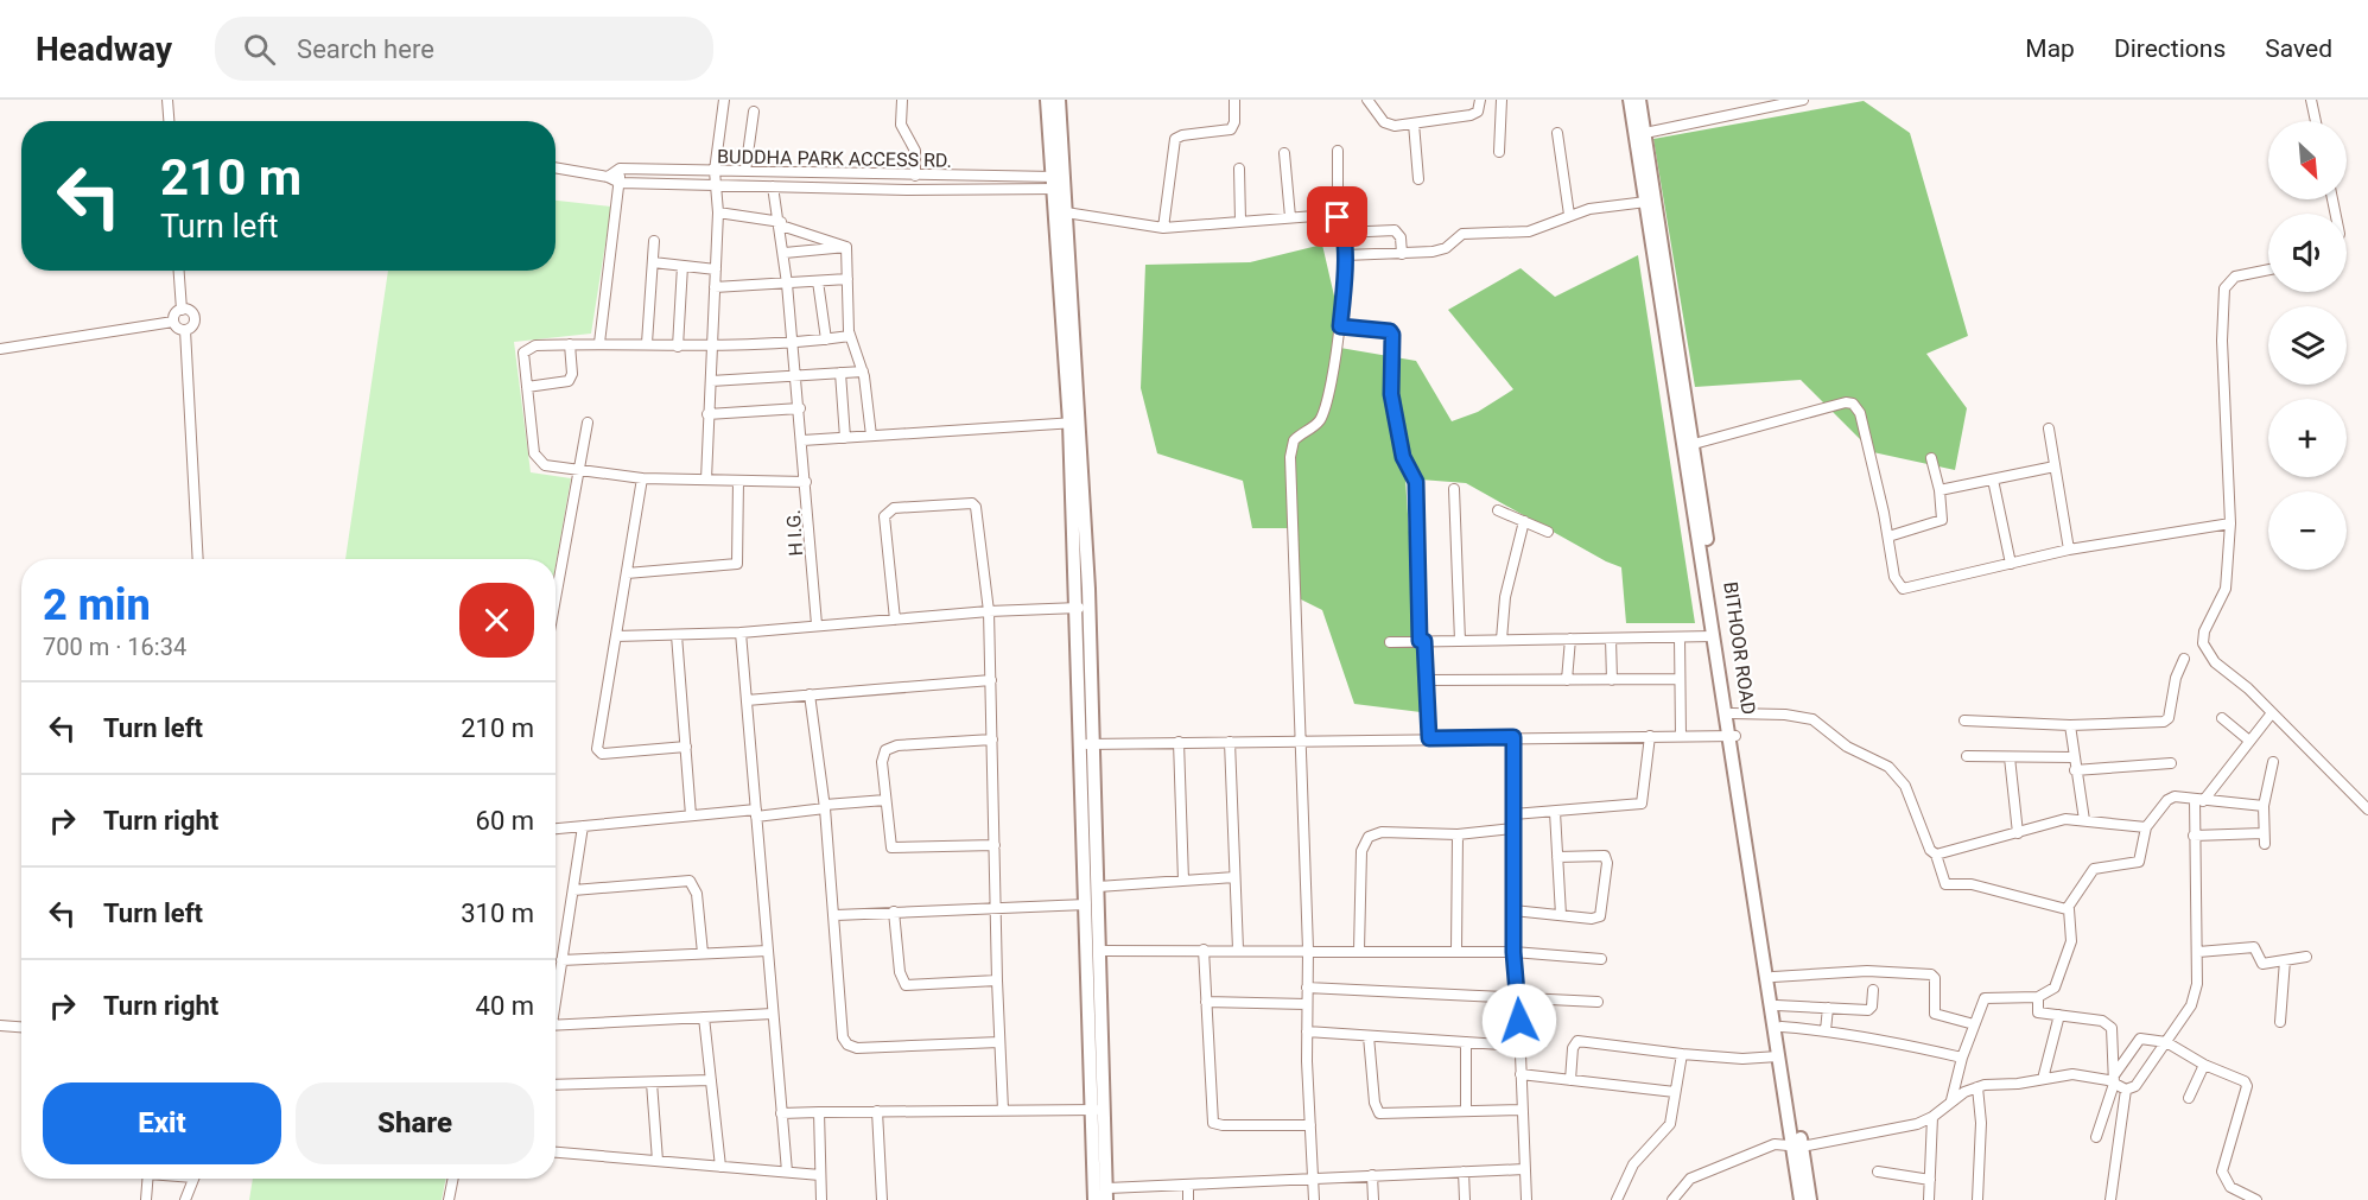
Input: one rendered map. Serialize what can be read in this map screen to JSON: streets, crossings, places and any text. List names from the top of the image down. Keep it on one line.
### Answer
{"streets":{"street":["BUDDHA PARK ACCESS RD.","H I.G.","BITHOOR ROAD"]},"crossings":[["BUDDHA PARK ACCESS RD.","H I.G."]],"north":"bottom right","page":{"header":"Headway","search":"Search here","nav":["Map","Directions","Saved"],"map_buttons":["+","−"],"turn":["210 m","Turn left"],"heading":["2 min","700 m · 16:34"],"list":[{"name":"Turn left","value":"210 m"},{"name":"Turn right","value":"60 m"},{"name":"Turn left","value":"310 m"},{"name":"Turn right","value":"40 m"}],"buttons":["Exit","Share"]}}
